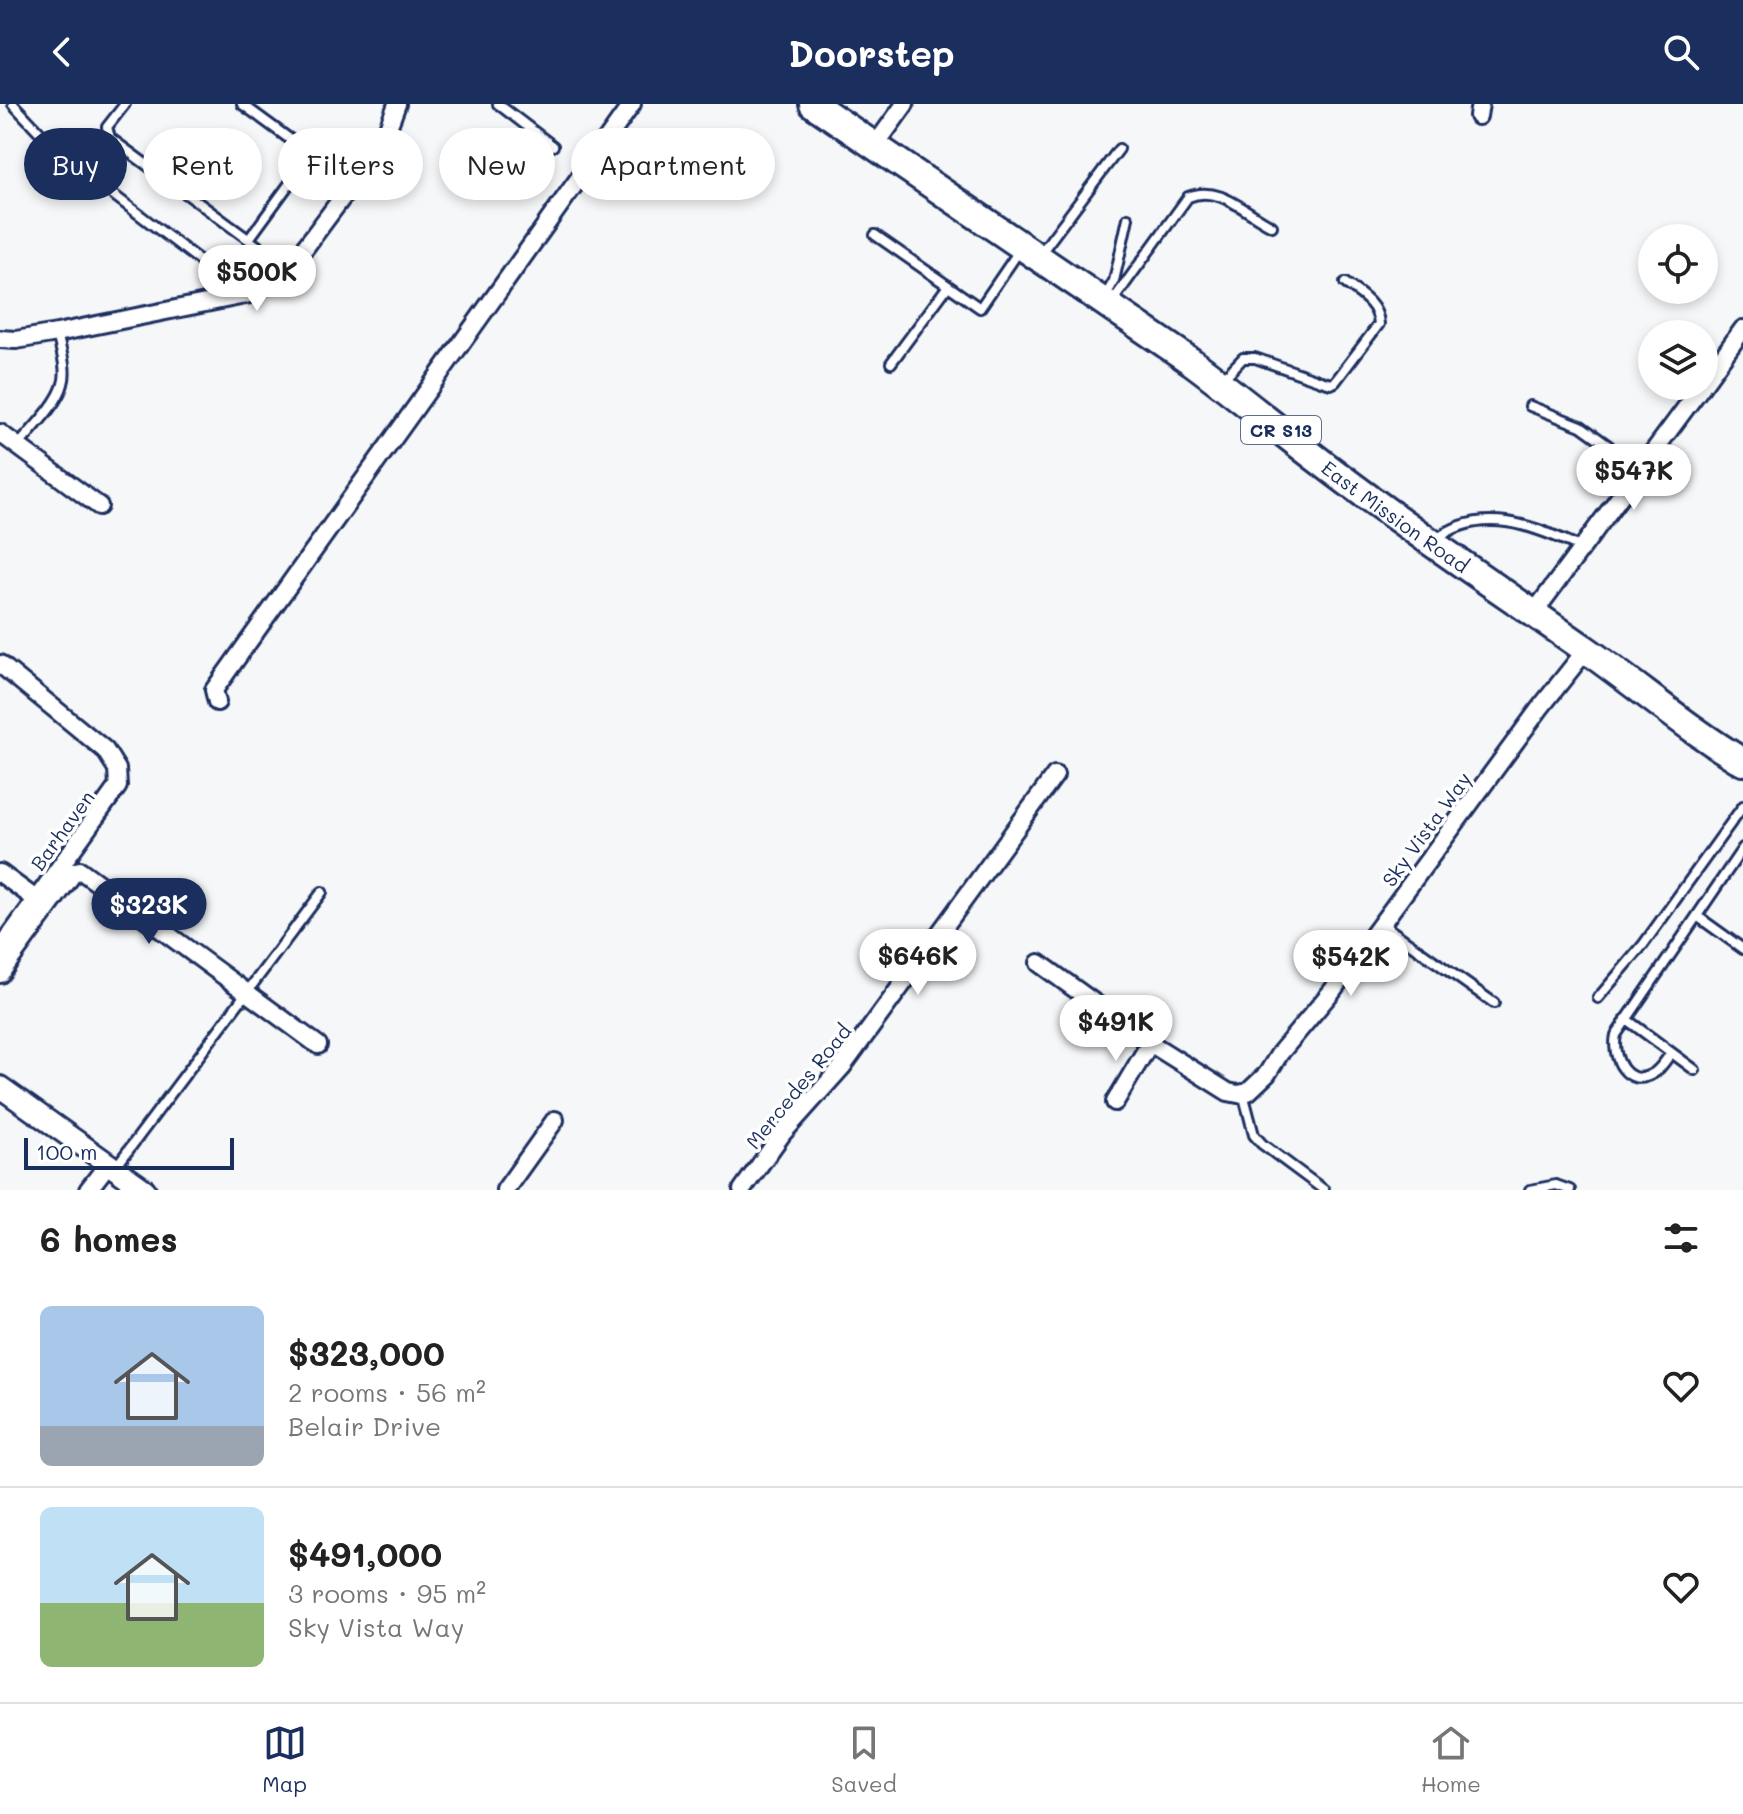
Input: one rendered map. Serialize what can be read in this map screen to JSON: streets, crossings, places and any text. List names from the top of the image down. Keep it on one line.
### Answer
{"streets":{"main road":["CR S13","East Mission Road"],"street":["Sky Vista Way","Barhaven","Mercedes Road"]},"crossings":[["East Mission Road","Sky Vista Way"]],"scale_bar":"100 m","page":{"header":"Doorstep","chip":["Buy","Rent","Filters","New","Apartment"],"price":["$500K","$547K","$323K","$646K","$542K","$491K"],"scale":"100 m","heading":"6 homes","list":[{"name":"$323,000","note":"2 rooms · 56 m² · Belair Drive"},{"name":"$491,000","note":"3 rooms · 95 m² · Sky Vista Way"}],"tabs":["Map","Saved","Home"]}}
